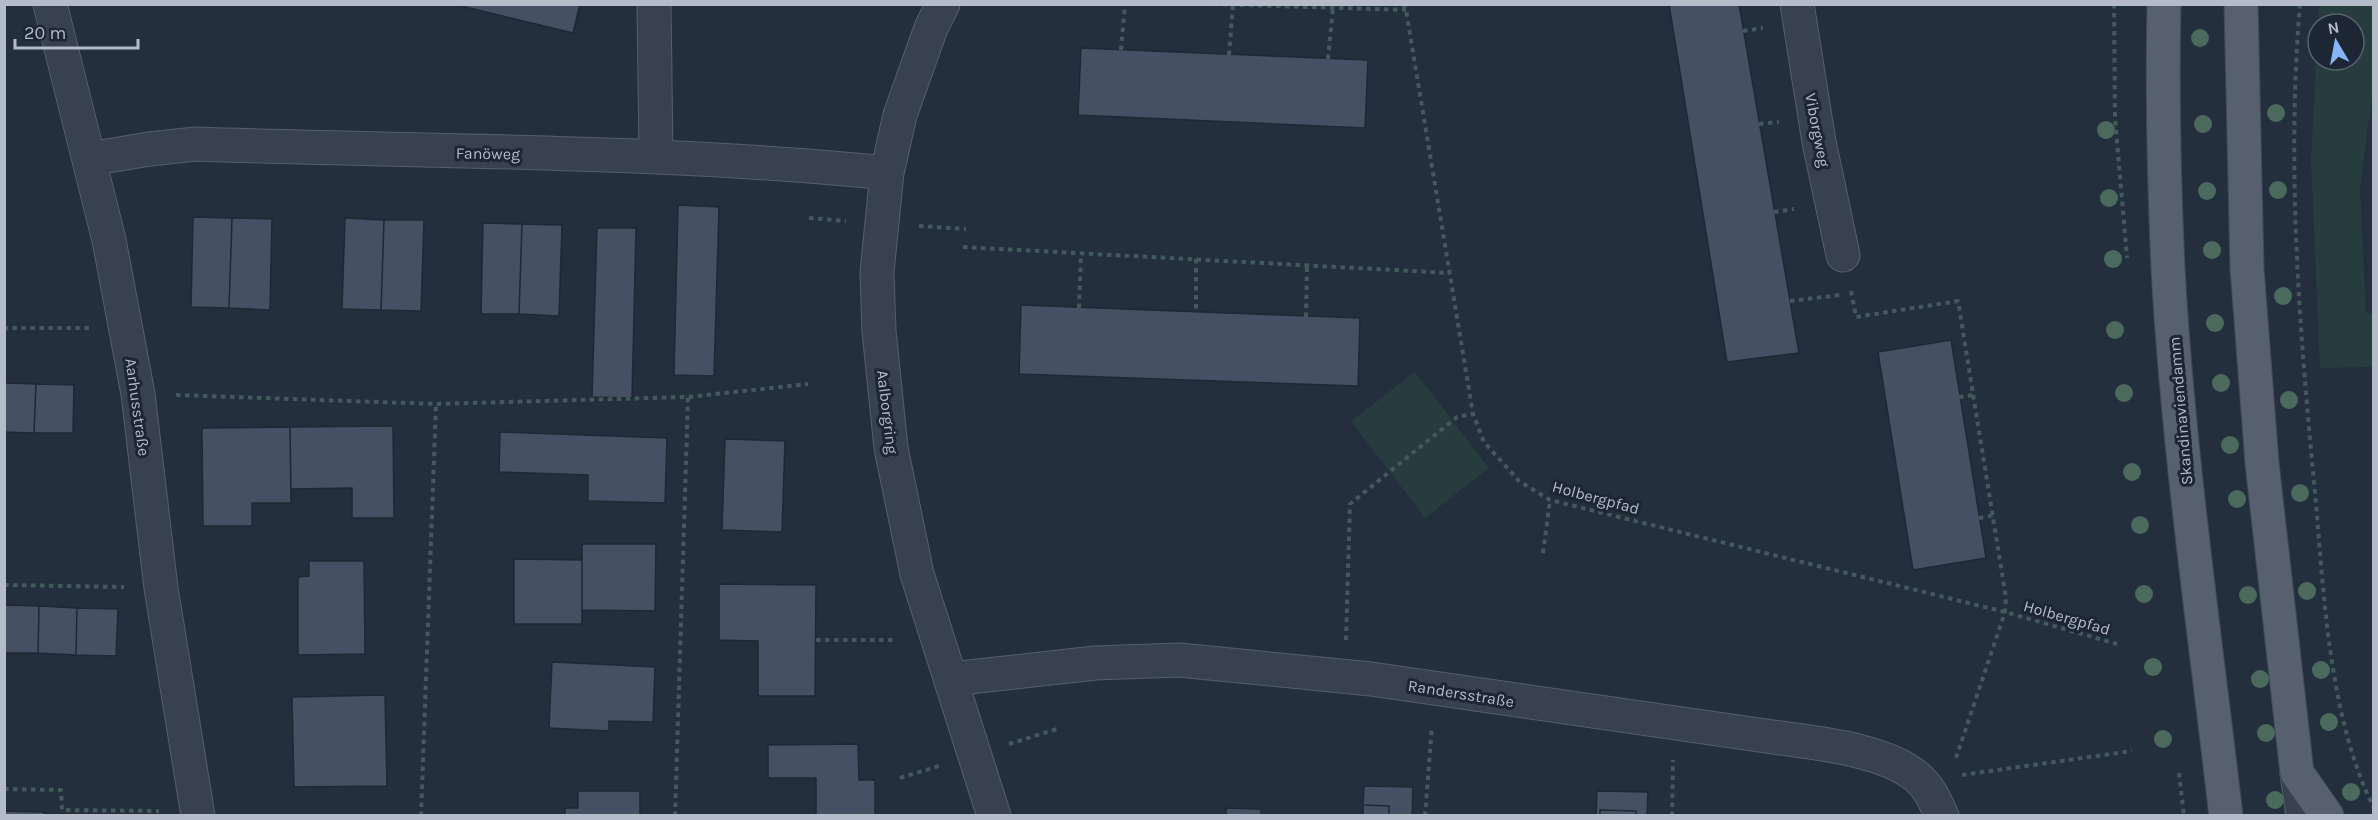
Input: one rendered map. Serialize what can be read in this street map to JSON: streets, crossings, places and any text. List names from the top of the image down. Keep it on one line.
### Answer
{"streets":{"main road":["Skandinaviendamm"],"street":["Viborgweg","Fanöweg","Aarhusstraße","Aalborgring","Randersstraße"],"path":["Holbergpfad"]},"crossings":[["Fanöweg","Aarhusstraße"],["Fanöweg","Aalborgring"],["Aalborgring","Randersstraße"]],"scale_bar":"20 m","north":"top"}
